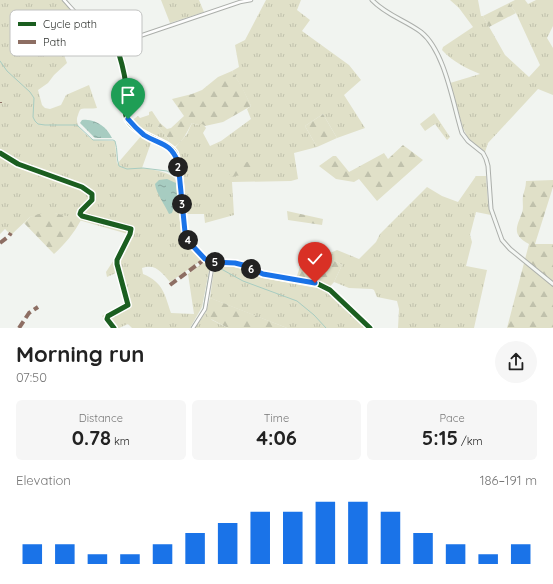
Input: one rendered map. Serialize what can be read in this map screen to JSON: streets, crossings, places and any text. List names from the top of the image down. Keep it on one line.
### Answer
{"legend":["Cycle path","Path"],"page":{"pins":["2","3","4","5","6"],"heading":["Morning run","07:50"],"stats":[["Distance","0.78 km"],["Time","4:06"],["Pace","5:15 /km"]],"chart":["Elevation","186–191 m"]}}
